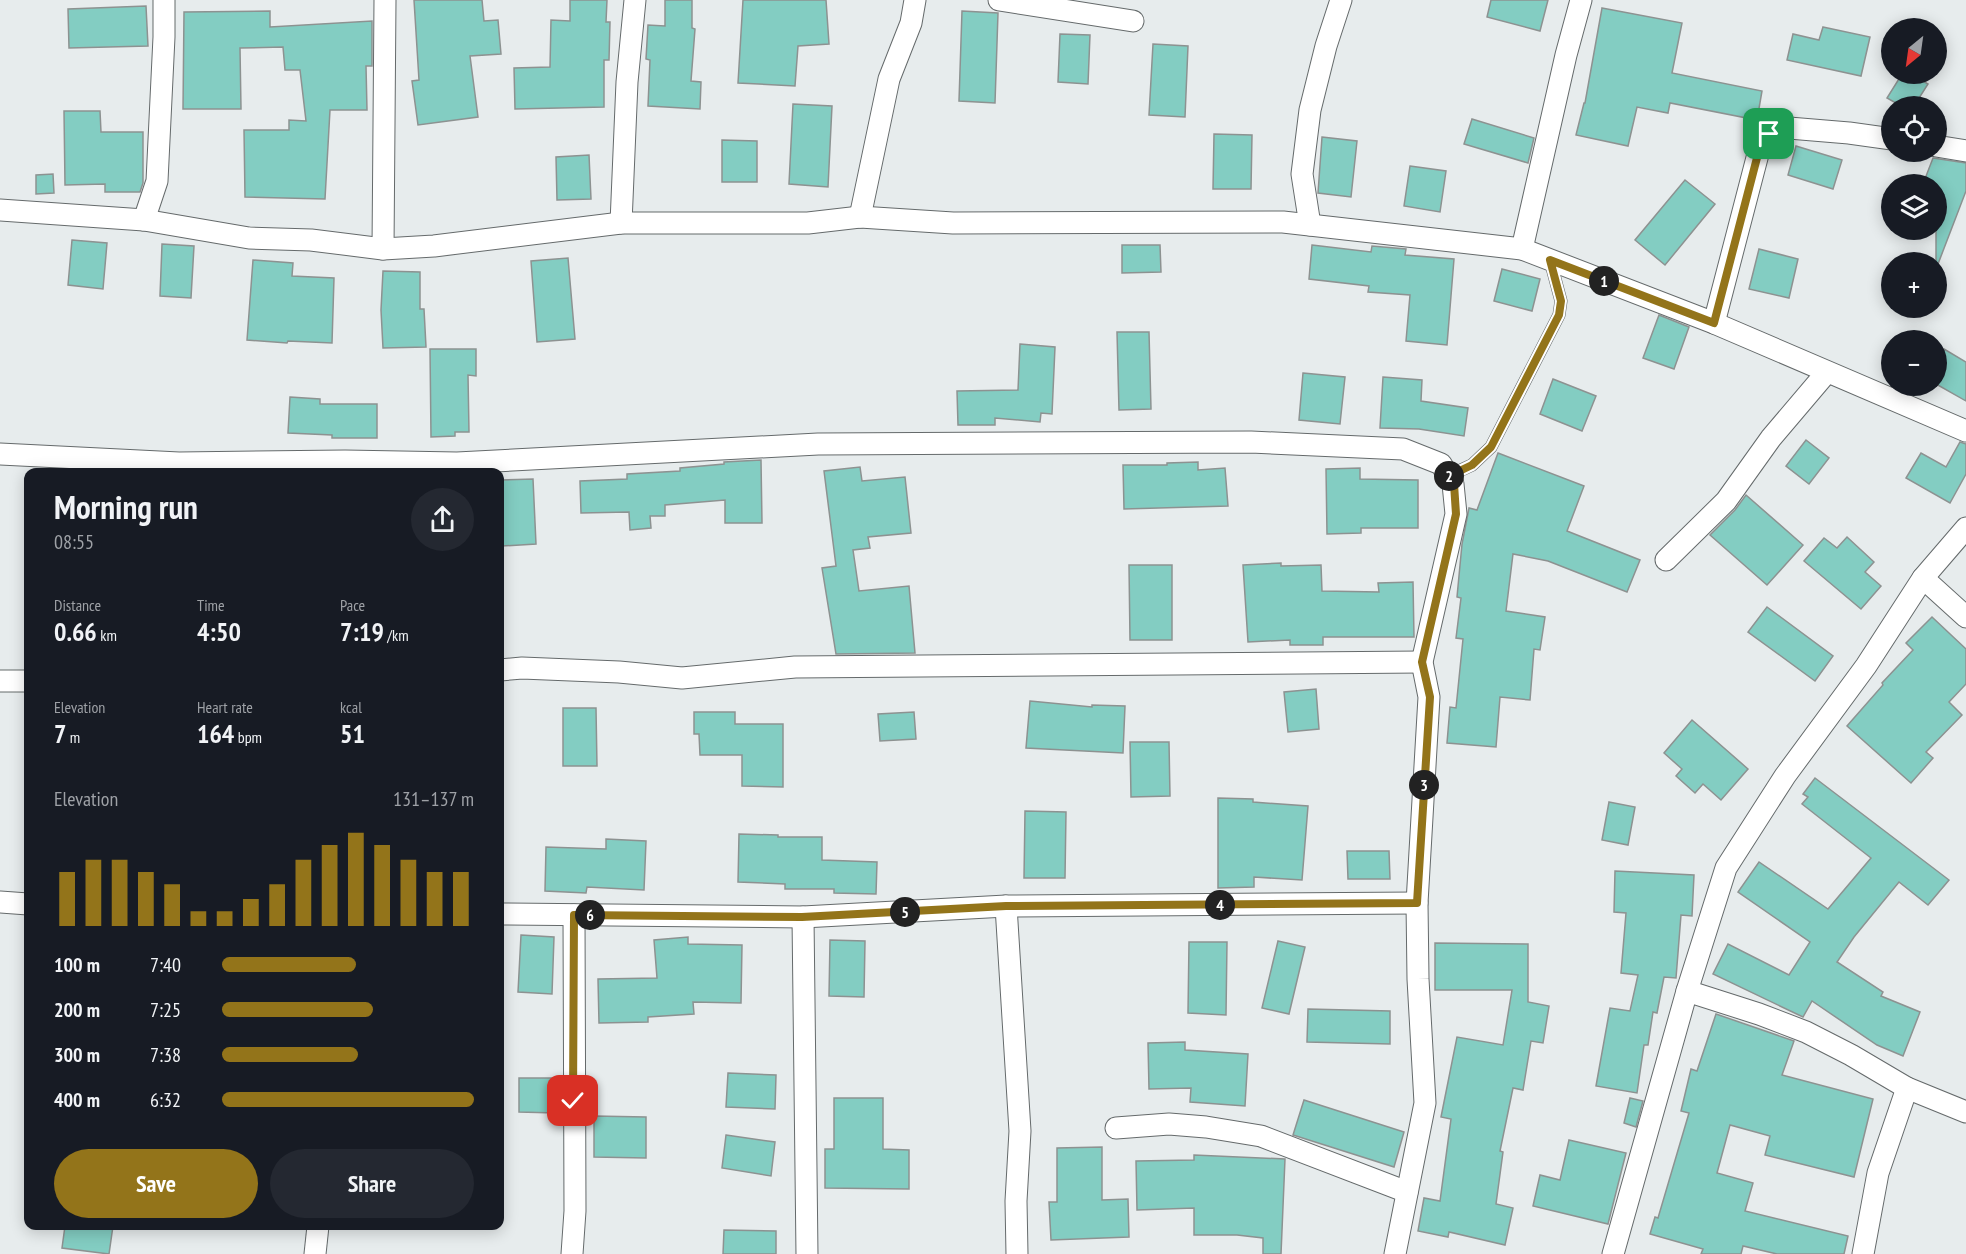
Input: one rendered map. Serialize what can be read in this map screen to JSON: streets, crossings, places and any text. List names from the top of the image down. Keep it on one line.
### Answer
{"north":"bottom left","page":{"map_buttons":["+","−"],"pins":["1","2","3","4","5","6"],"heading":["Morning run","08:55"],"stats":[["Distance","0.66 km"],["Time","4:50"],["Pace","7:19 /km"],["Elevation","7 m"],["Heart rate","164 bpm"],["kcal","51"]],"chart":["Elevation","131–137 m"],"list":[{"name":"100 m","note":"7:40"},{"name":"200 m","note":"7:25"},{"name":"300 m","note":"7:38"},{"name":"400 m","note":"6:32"}],"buttons":["Save","Share"]}}
